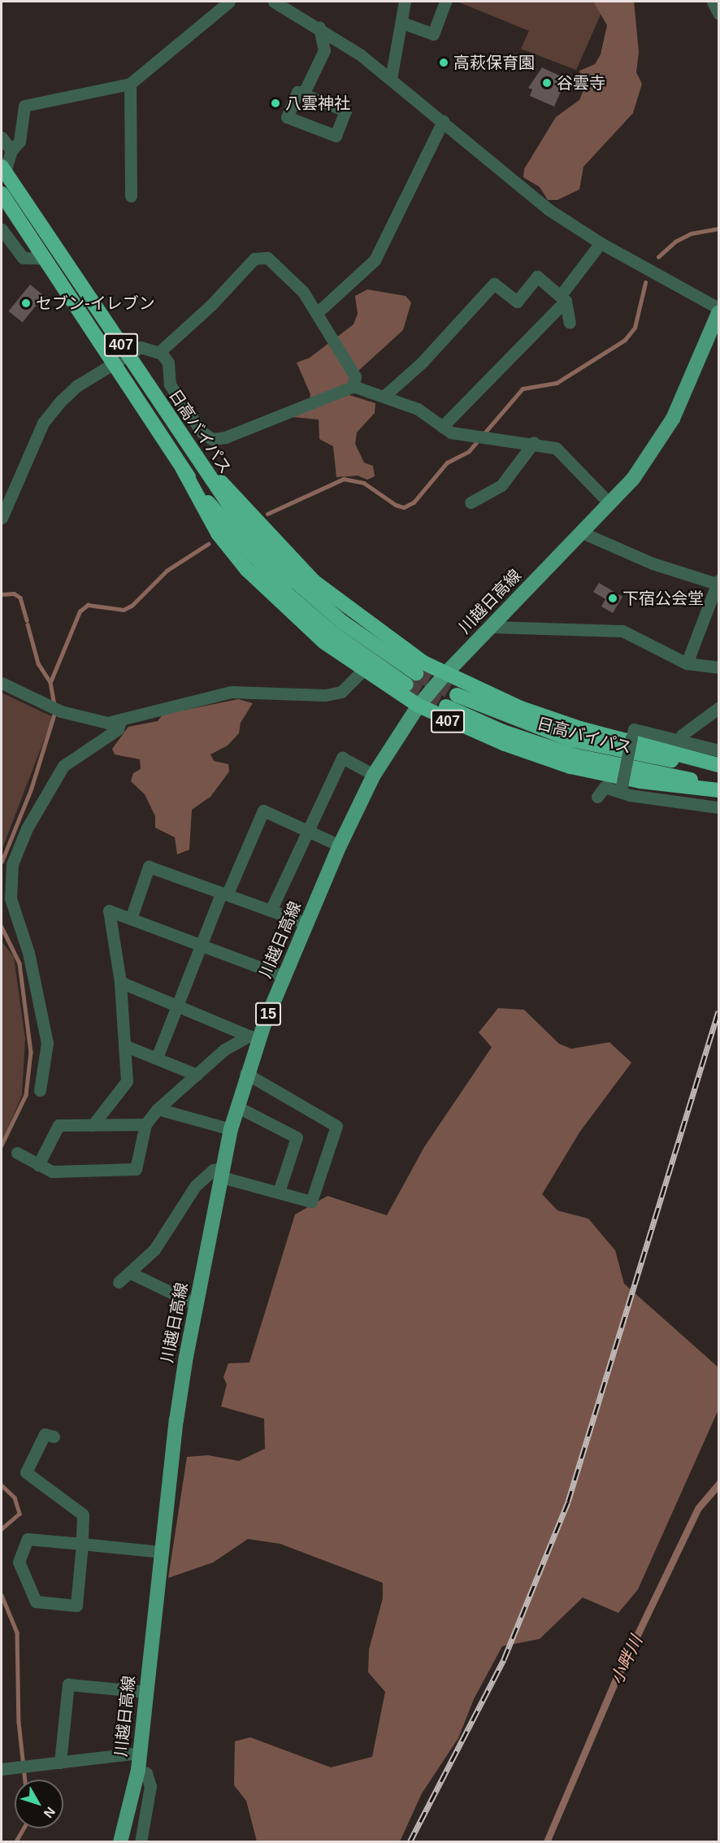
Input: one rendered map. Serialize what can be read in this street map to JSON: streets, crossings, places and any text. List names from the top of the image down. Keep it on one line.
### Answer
{"streets":{"highway":["407","日高バイパス"],"main road":["川越日高線","15"]},"crossings":[["407","日高バイパス"],["407","川越日高線"]],"water":["小畔川"],"places":["高萩保育園","谷雲寺","八雲神社","セブン-イレブン","下宿公会堂"],"north":"bottom right"}
